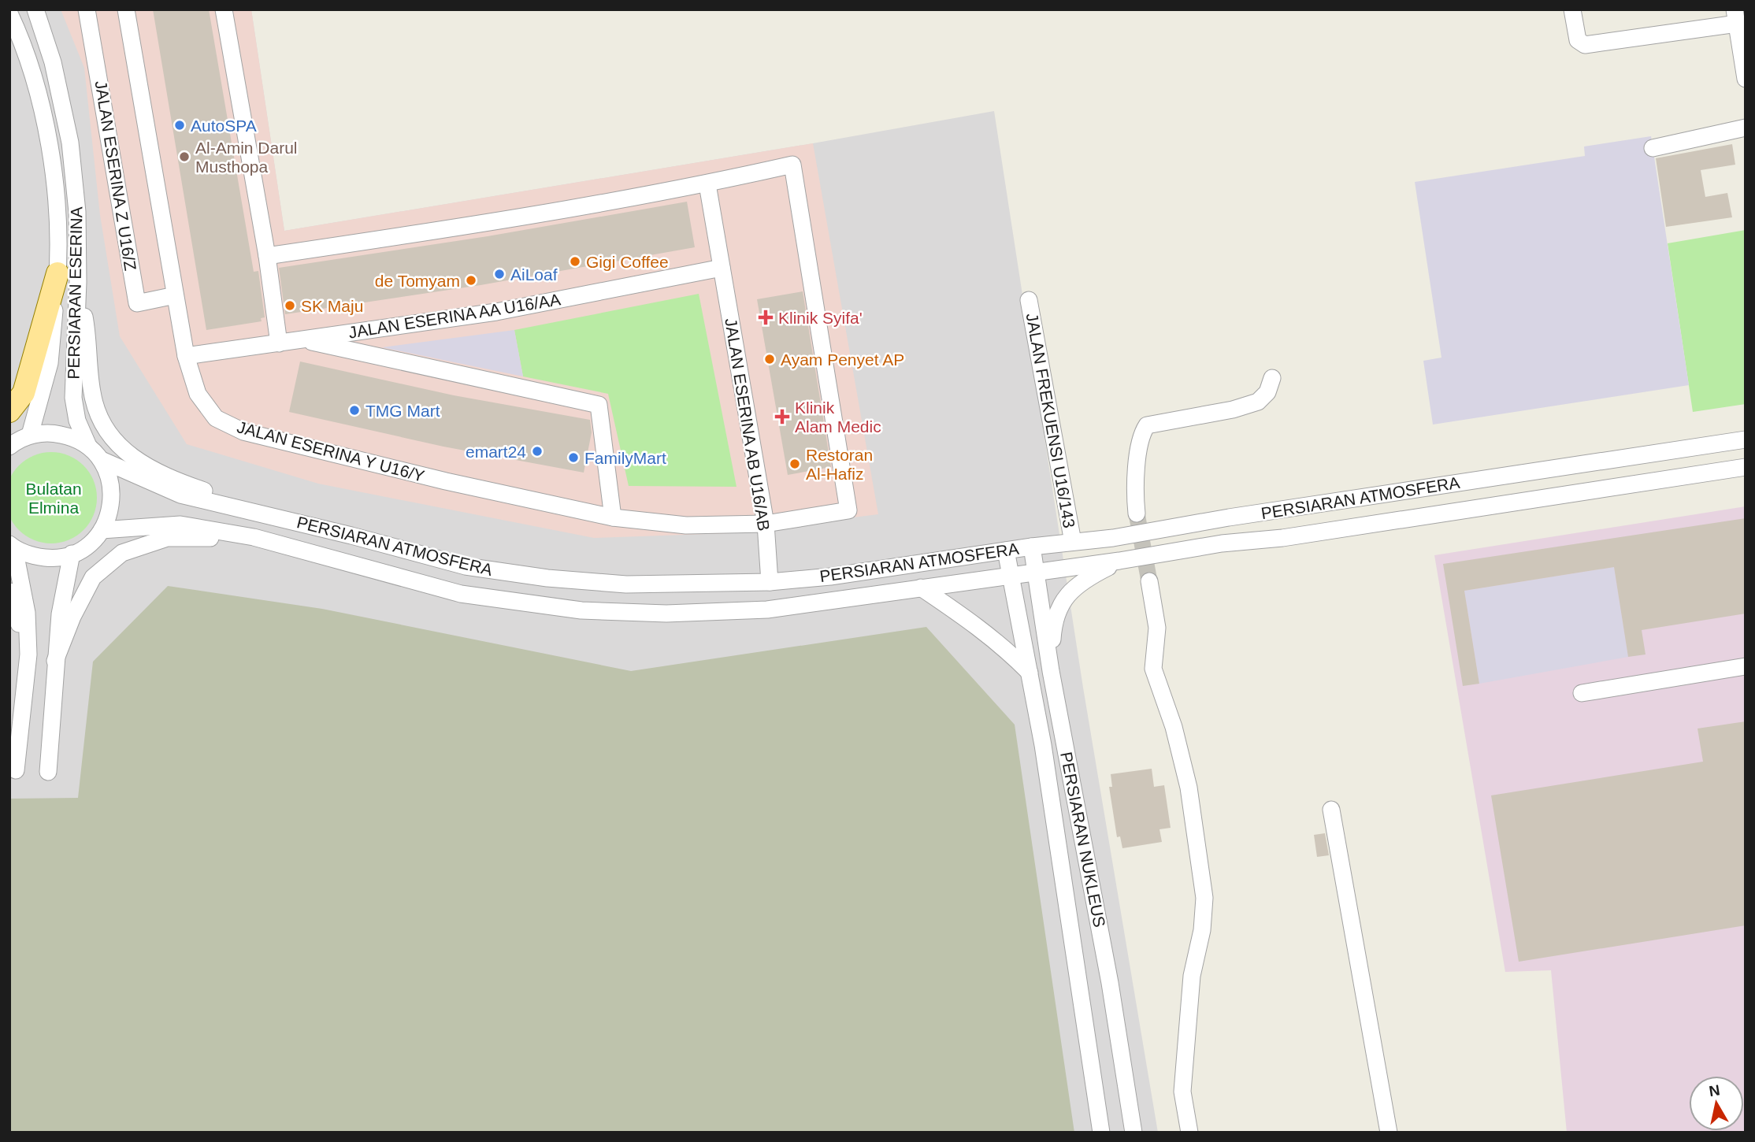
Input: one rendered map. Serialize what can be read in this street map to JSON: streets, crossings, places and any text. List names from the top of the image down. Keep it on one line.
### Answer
{"streets":{"street":["JALAN ESERINA Z U16/Z","PERSIARAN ESERINA","JALAN ESERINA AA U16/AA","JALAN FREKUENSI U16/143","JALAN ESERINA AB U16/AB","JALAN ESERINA Y U16/Y","PERSIARAN ATMOSFERA","PERSIARAN NUKLEUS"]},"crossings":[["JALAN ESERINA Z U16/Z","JALAN ESERINA Y U16/Y"],["JALAN ESERINA AA U16/AA","JALAN ESERINA AB U16/AB"],["JALAN ESERINA AA U16/AA","JALAN ESERINA Y U16/Y"],["JALAN FREKUENSI U16/143","PERSIARAN ATMOSFERA"],["JALAN ESERINA AB U16/AB","JALAN ESERINA Y U16/Y"],["JALAN ESERINA AB U16/AB","PERSIARAN ATMOSFERA"],["PERSIARAN ATMOSFERA","PERSIARAN NUKLEUS"]],"parks":["Bulatan Elmina"],"places":{"other":["AutoSPA","Al-Amin Darul Musthopa","Gigi Coffee","AiLoaf","de Tomyam","SK Maju","Ayam Penyet AP","TMG Mart","emart24","FamilyMart","Restoran Al-Hafiz"],"health":["Klinik Syifa'","Klinik Alam Medic"]},"north":"top"}
